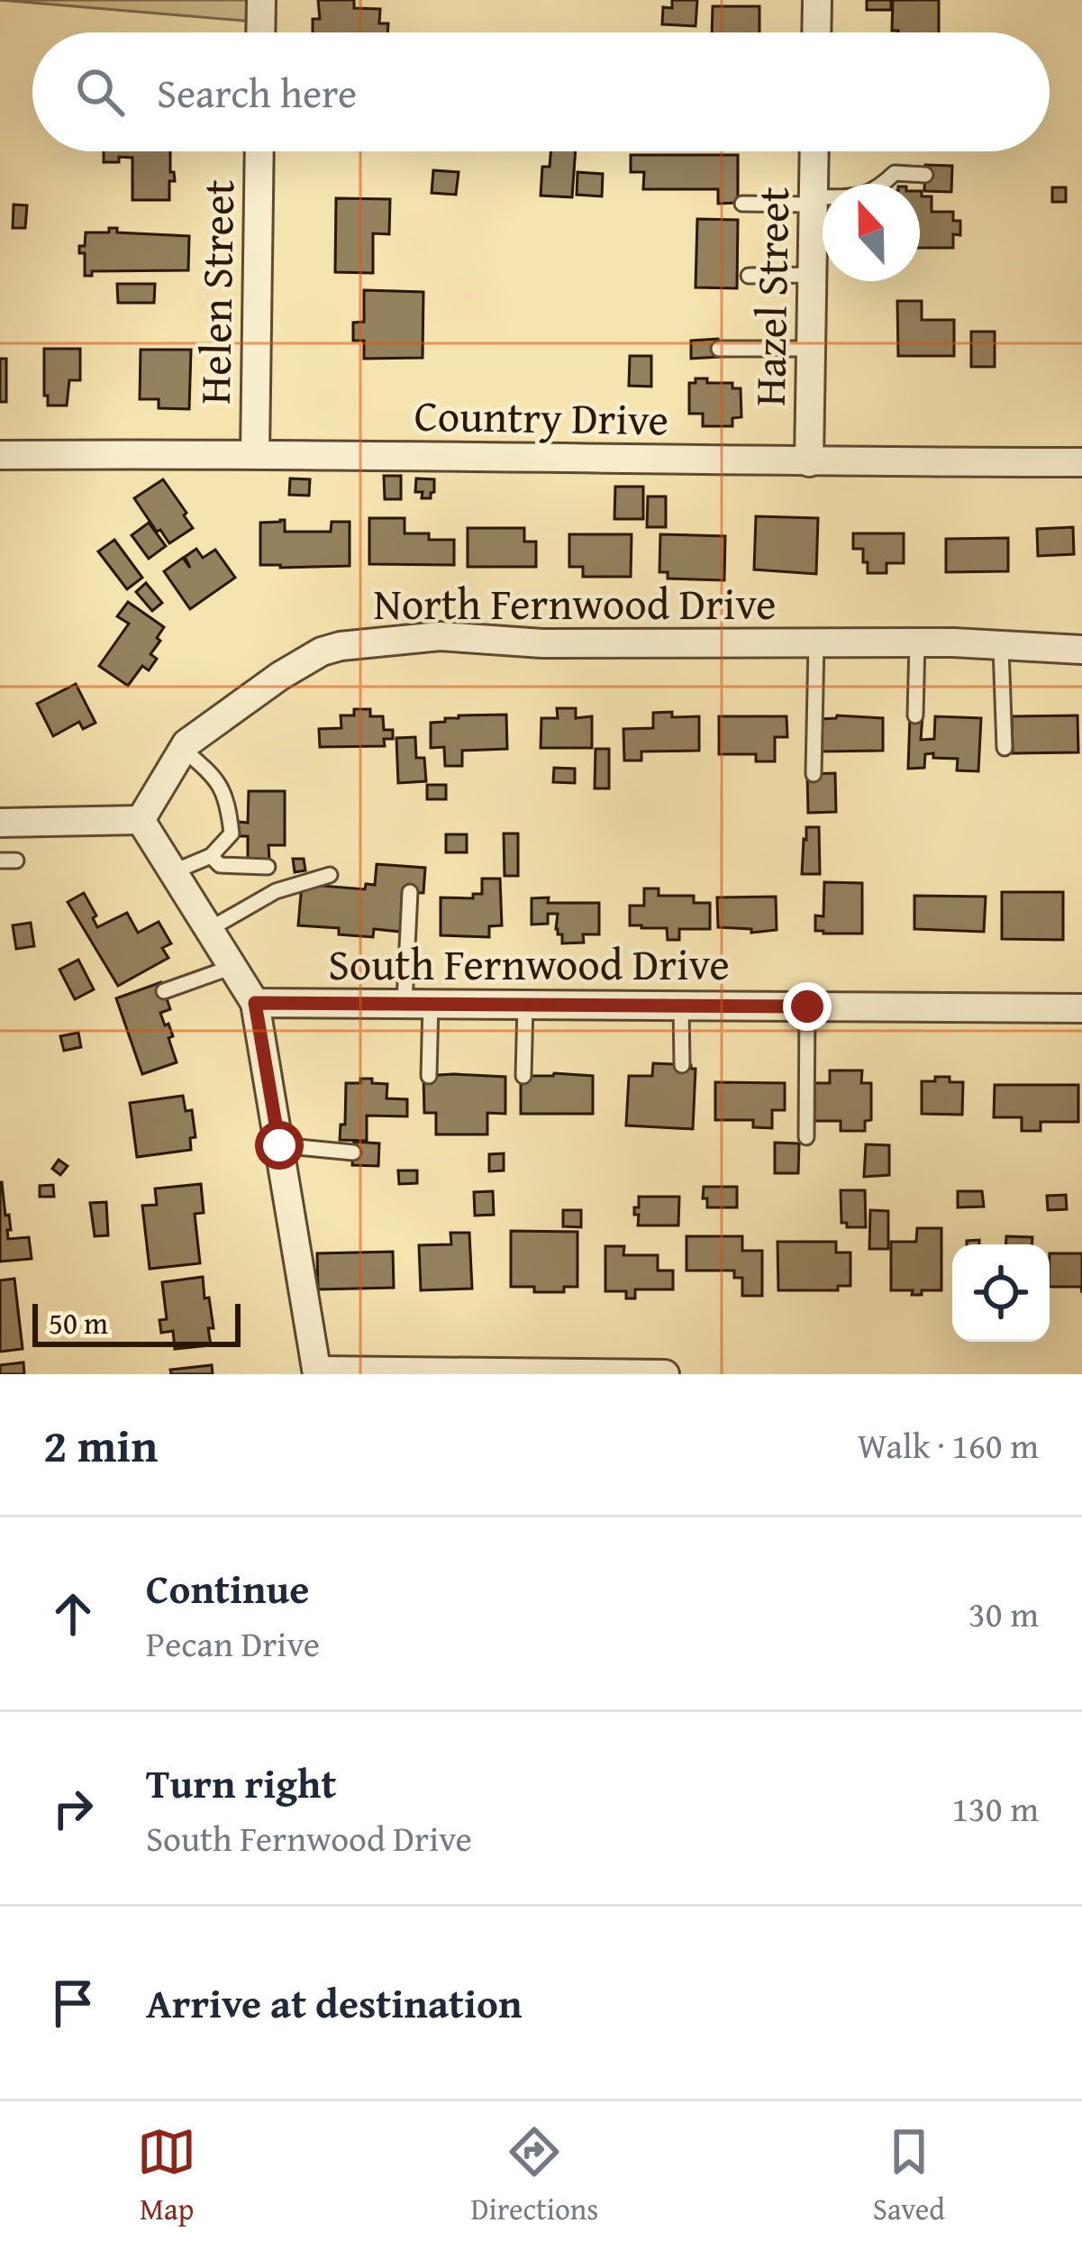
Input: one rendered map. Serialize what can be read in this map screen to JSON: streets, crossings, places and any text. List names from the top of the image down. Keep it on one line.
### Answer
{"streets":{"street":["Helen Street","Hazel Street","Country Drive","North Fernwood Drive","South Fernwood Drive"]},"crossings":[["Helen Street","Country Drive"],["Hazel Street","Country Drive"]],"scale_bar":"50 m","north":"top","page":{"search":"Search here","scale":"50 m","heading":["2 min","Walk · 160 m"],"list":[["Continue","Pecan Drive","30 m"],["Turn right","South Fernwood Drive","130 m"],"Arrive at destination"],"nav":["Map","Directions","Saved"]}}
